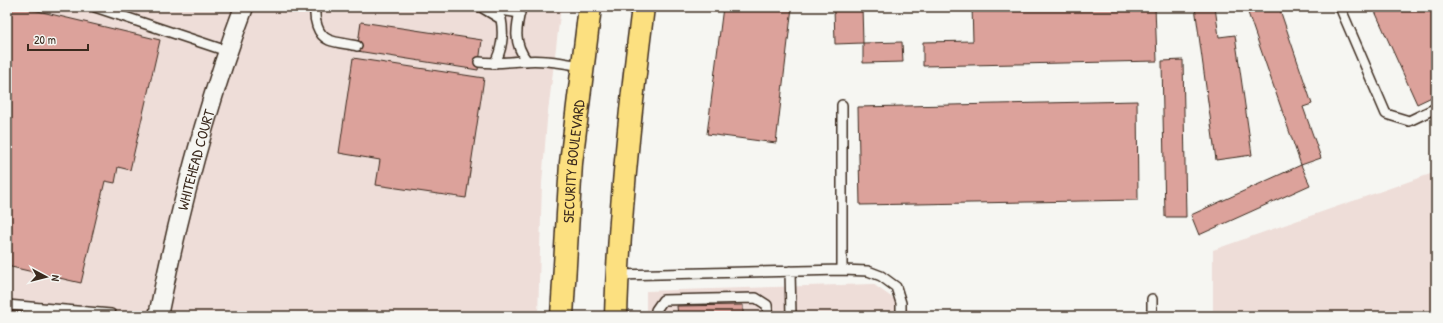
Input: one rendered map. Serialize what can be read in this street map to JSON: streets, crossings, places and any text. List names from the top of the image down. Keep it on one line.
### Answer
{"streets":{"main road":["SECURITY BOULEVARD"],"street":["WHITEHEAD COURT"]},"scale_bar":"20 m","north":"right"}
